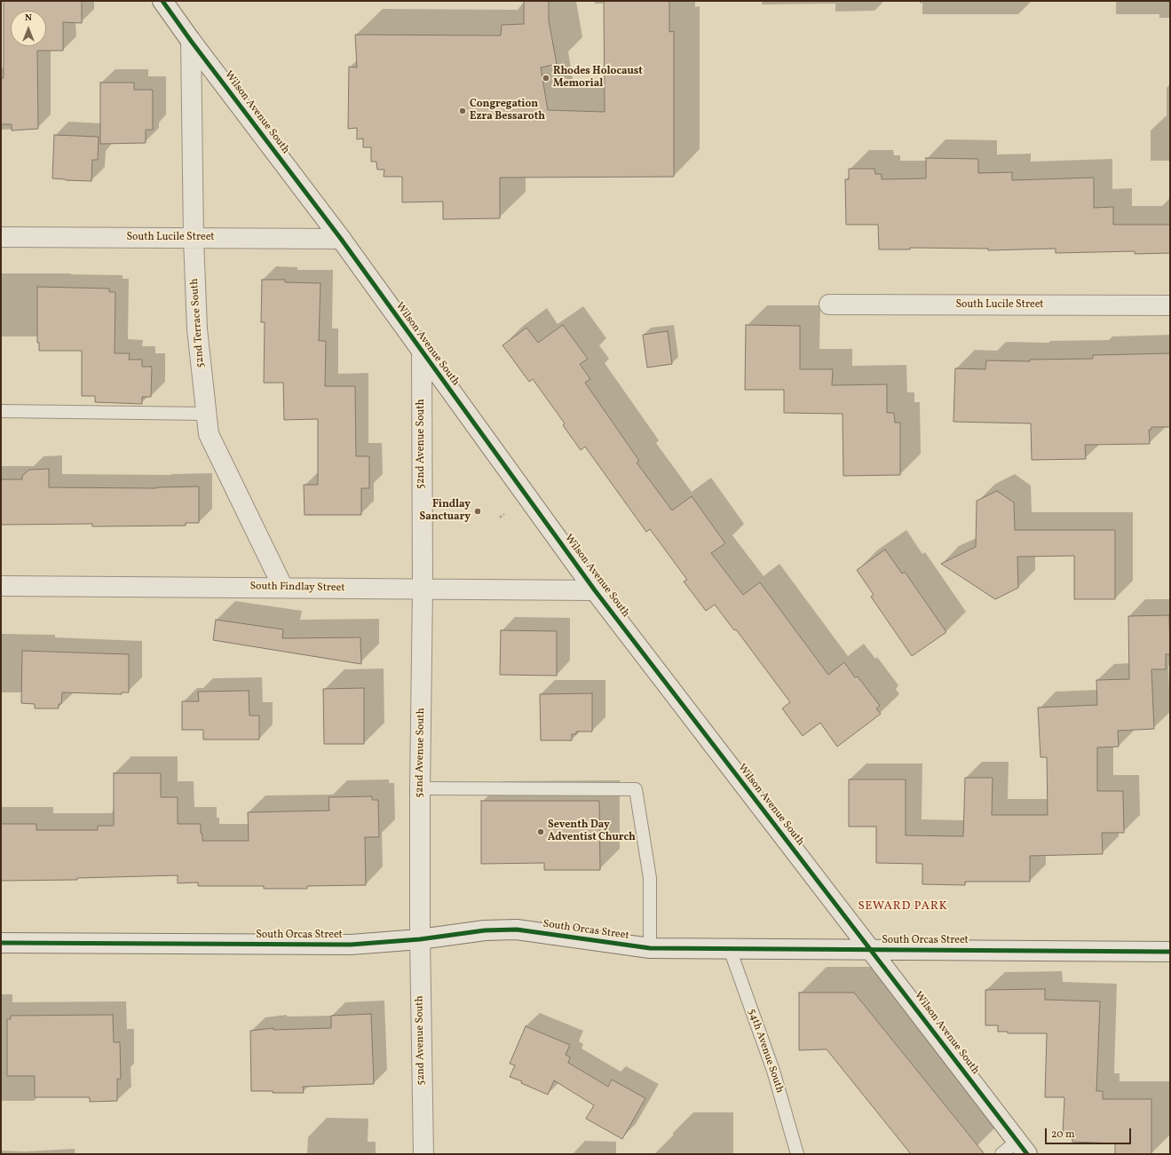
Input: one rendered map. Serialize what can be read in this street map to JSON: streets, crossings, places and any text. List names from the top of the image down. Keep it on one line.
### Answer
{"streets":{"street":["Wilson Avenue South","South Lucile Street","52nd Terrace South","52nd Avenue South","South Findlay Street","South Orcas Street"],"lane":["54th Avenue South"]},"crossings":[["Wilson Avenue South","South Lucile Street"],["Wilson Avenue South","52nd Terrace South"],["Wilson Avenue South","52nd Avenue South"],["Wilson Avenue South","South Findlay Street"],["Wilson Avenue South","South Orcas Street"],["South Lucile Street","52nd Terrace South"],["52nd Terrace South","South Findlay Street"],["52nd Avenue South","South Findlay Street"],["52nd Avenue South","South Orcas Street"],["South Orcas Street","54th Avenue South"]],"districts":["SEWARD PARK"],"places":["Rhodes Holocaust Memorial","Congregation Ezra Bessaroth","Findlay Sanctuary","Seventh Day Adventist Church"],"scale_bar":"20 m","north":"top"}
